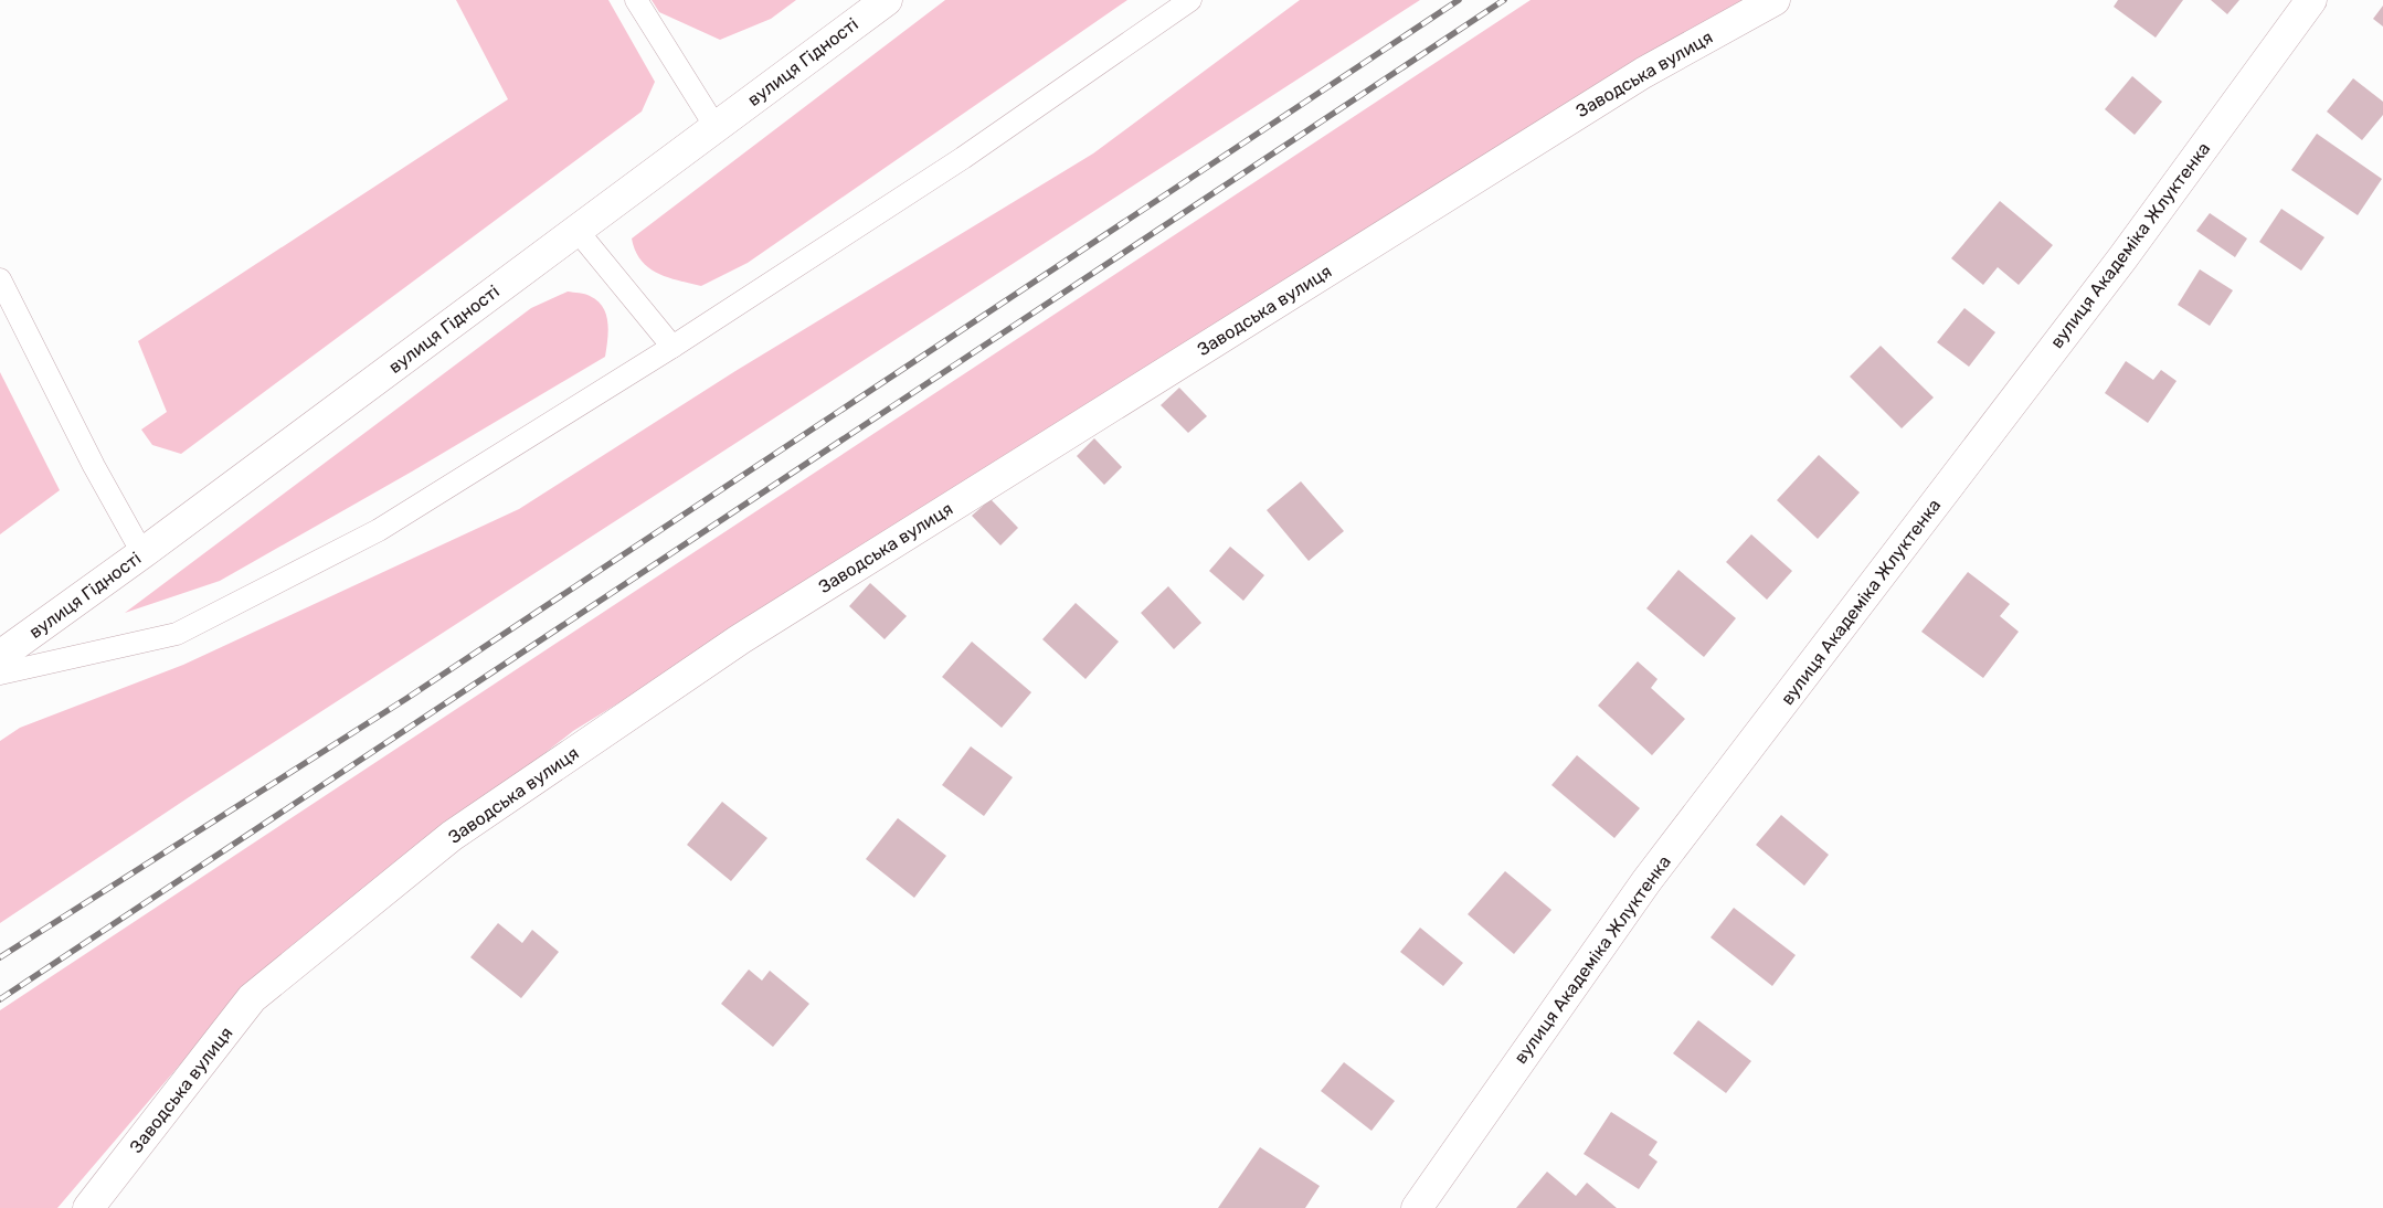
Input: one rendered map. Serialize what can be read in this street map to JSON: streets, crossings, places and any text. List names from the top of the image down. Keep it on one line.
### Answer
{"streets":{"street":["вулиця Гідності","Заводська вулиця","вулиця Академіка Жлуктенка"]}}
